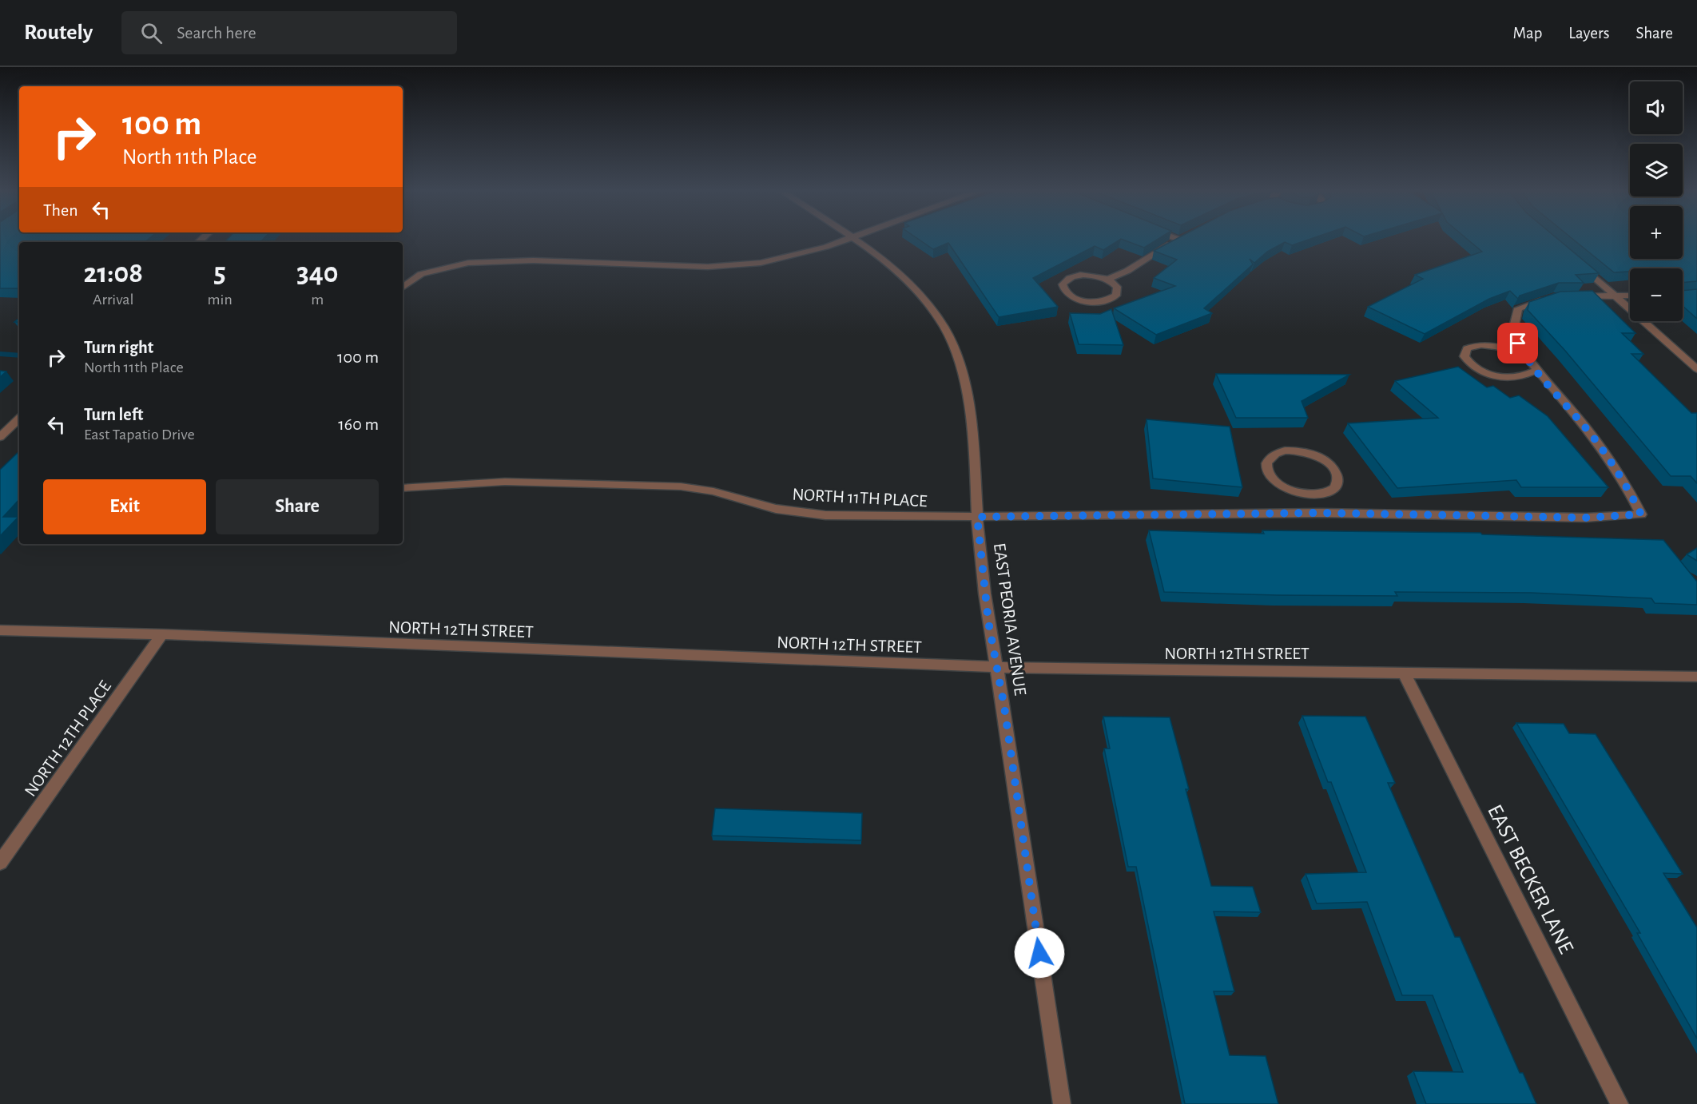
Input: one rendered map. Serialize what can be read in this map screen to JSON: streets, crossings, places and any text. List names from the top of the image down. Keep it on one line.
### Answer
{"streets":{"street":["NORTH 11TH PLACE","EAST PEORIA AVENUE","NORTH 12TH STREET","NORTH 12TH PLACE","EAST BECKER LANE"]},"crossings":[["NORTH 11TH PLACE","EAST PEORIA AVENUE"],["EAST PEORIA AVENUE","NORTH 12TH STREET"],["NORTH 12TH STREET","NORTH 12TH PLACE"],["NORTH 12TH STREET","EAST BECKER LANE"]],"page":{"header":"Routely","search":"Search here","nav":["Map","Layers","Share"],"map_buttons":["+","−"],"turn":["100 m","North 11th Place"],"then":"Then","eta":["21:08","Arrival","5","min","340","m"],"list":[{"name":"Turn right","note":"North 11th Place","value":"100 m"},{"name":"Turn left","note":"East Tapatio Drive","value":"160 m"}],"buttons":["Exit","Share"]}}
